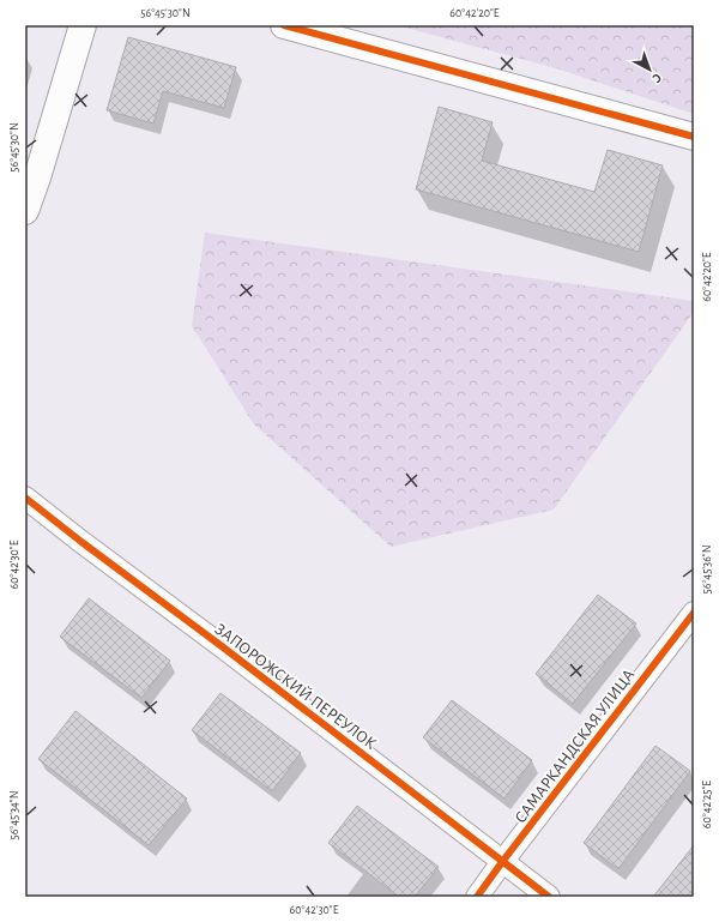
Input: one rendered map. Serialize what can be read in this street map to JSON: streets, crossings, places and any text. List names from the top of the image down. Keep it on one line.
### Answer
{"streets":{"street":["ЗАПОРОЖСКИЙ ПЕРЕУЛОК","САМАРКАНДСКАЯ УЛИЦА"]},"crossings":[["ЗАПОРОЖСКИЙ ПЕРЕУЛОК","САМАРКАНДСКАЯ УЛИЦА"]],"north":"bottom right","coordinates":["56°45'30\"N","60°42'20\"E","60°42'30\"E","56°45'36\"N","60°42'25\"E","56°45'34\"N"]}
